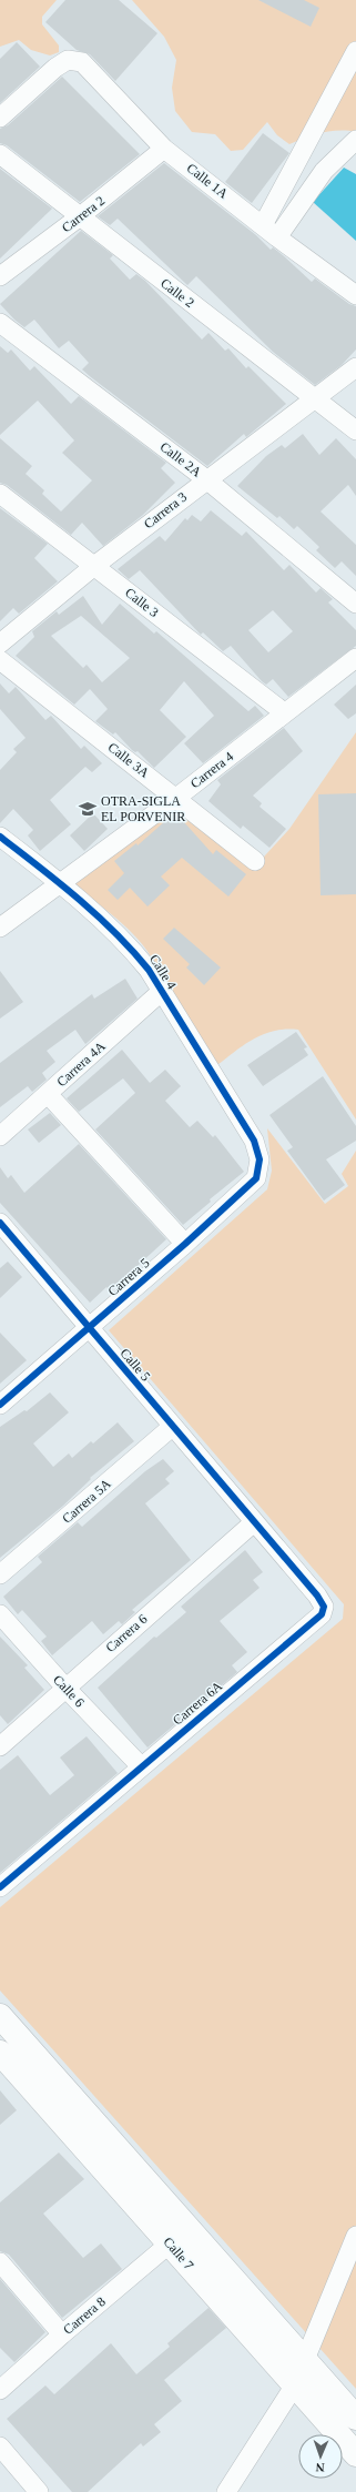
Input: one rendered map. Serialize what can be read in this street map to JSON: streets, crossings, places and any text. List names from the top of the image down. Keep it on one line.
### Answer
{"streets":{"main road":["Calle 7"],"street":["Calle 1A","Carrera 2","Calle 2","Calle 2A","Carrera 3","Calle 3","Calle 3A","Carrera 4","Calle 4","Carrera 4A","Carrera 5","Calle 5","Carrera 5A","Carrera 6","Calle 6","Carrera 6A","Carrera 8"]},"crossings":[["Calle 1A","Carrera 2"],["Carrera 2","Calle 2"],["Calle 2","Carrera 3"],["Calle 2A","Carrera 3"],["Carrera 3","Calle 3"],["Calle 3","Carrera 4"],["Calle 3A","Carrera 4"],["Carrera 4","Calle 4"],["Calle 4","Carrera 4A"],["Calle 4","Carrera 5"],["Carrera 5","Calle 5"],["Calle 5","Carrera 5A"],["Calle 5","Carrera 6"],["Calle 5","Carrera 6A"],["Carrera 6","Calle 6"],["Carrera 6","Carrera 6A"],["Calle 6","Carrera 6A"],["Calle 7","Carrera 8"]],"places":{"school or university":["OTRA-SIGLA EL PORVENIR"]},"north":"bottom"}
